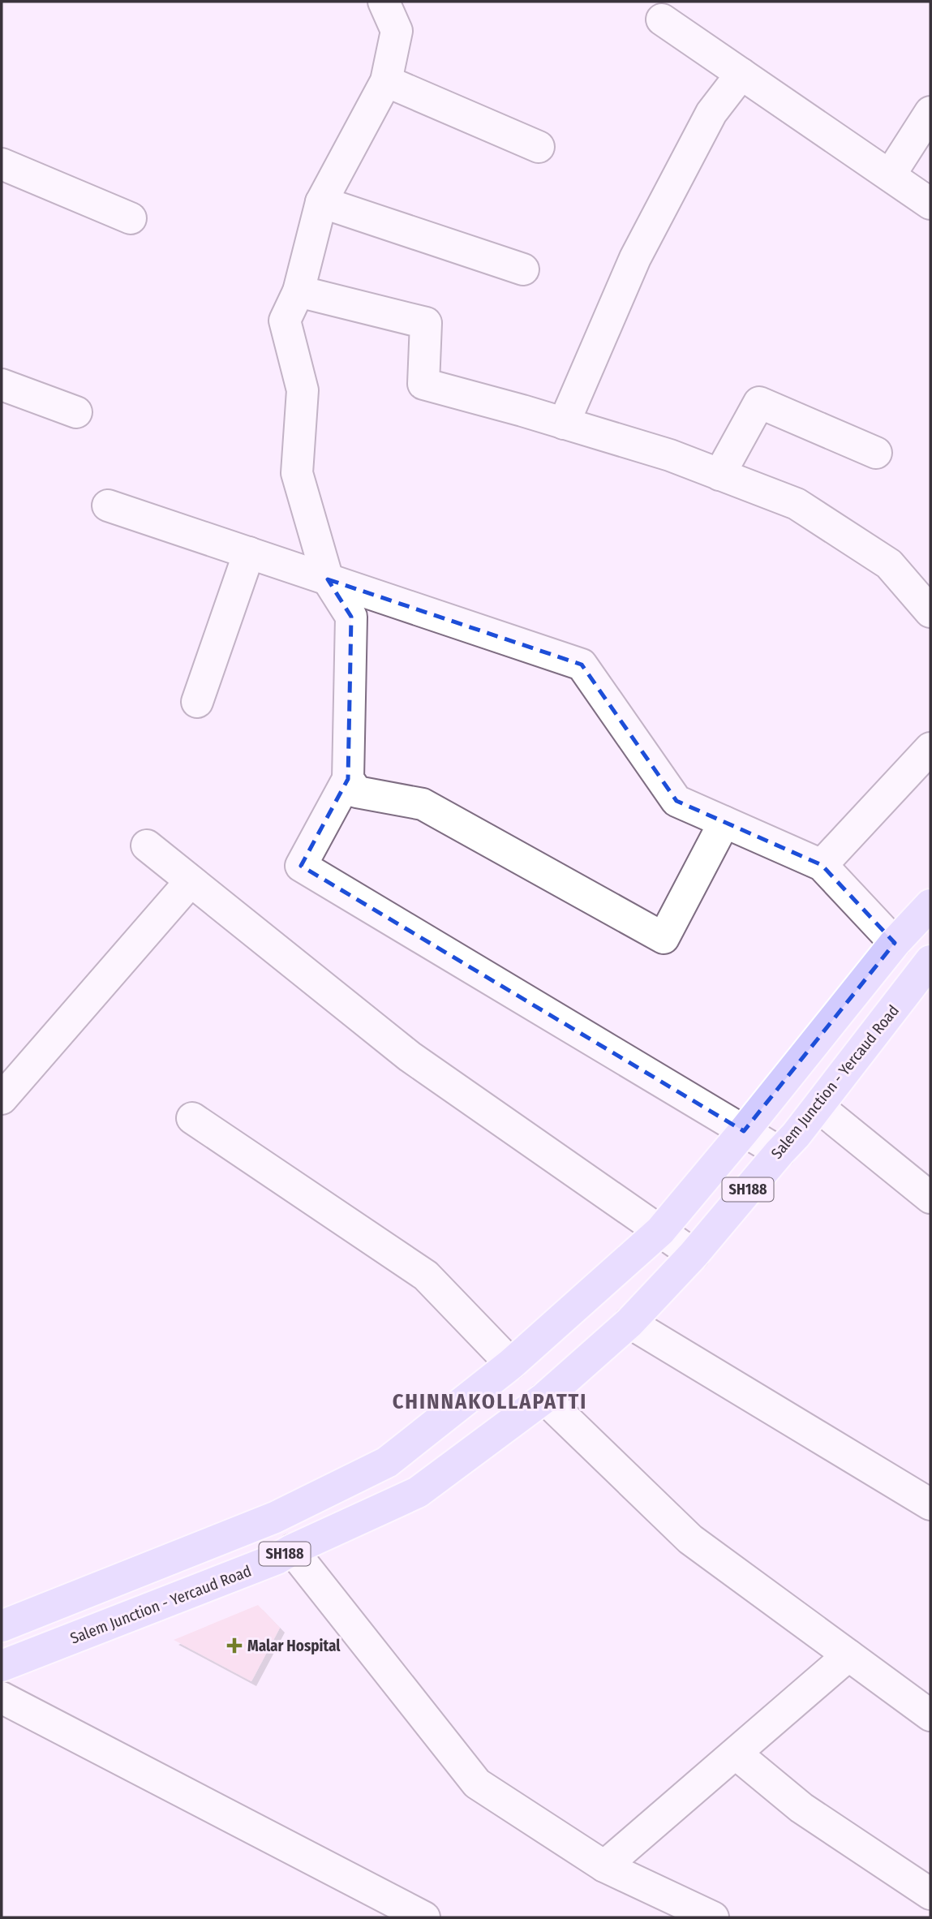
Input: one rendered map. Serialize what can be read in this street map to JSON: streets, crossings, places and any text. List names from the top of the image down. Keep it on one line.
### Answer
{"streets":{"main road":["Salem Junction - Yercaud Road","SH188"]},"districts":["CHINNAKOLLAPATTI"],"places":{"health":["Malar Hospital"]}}
